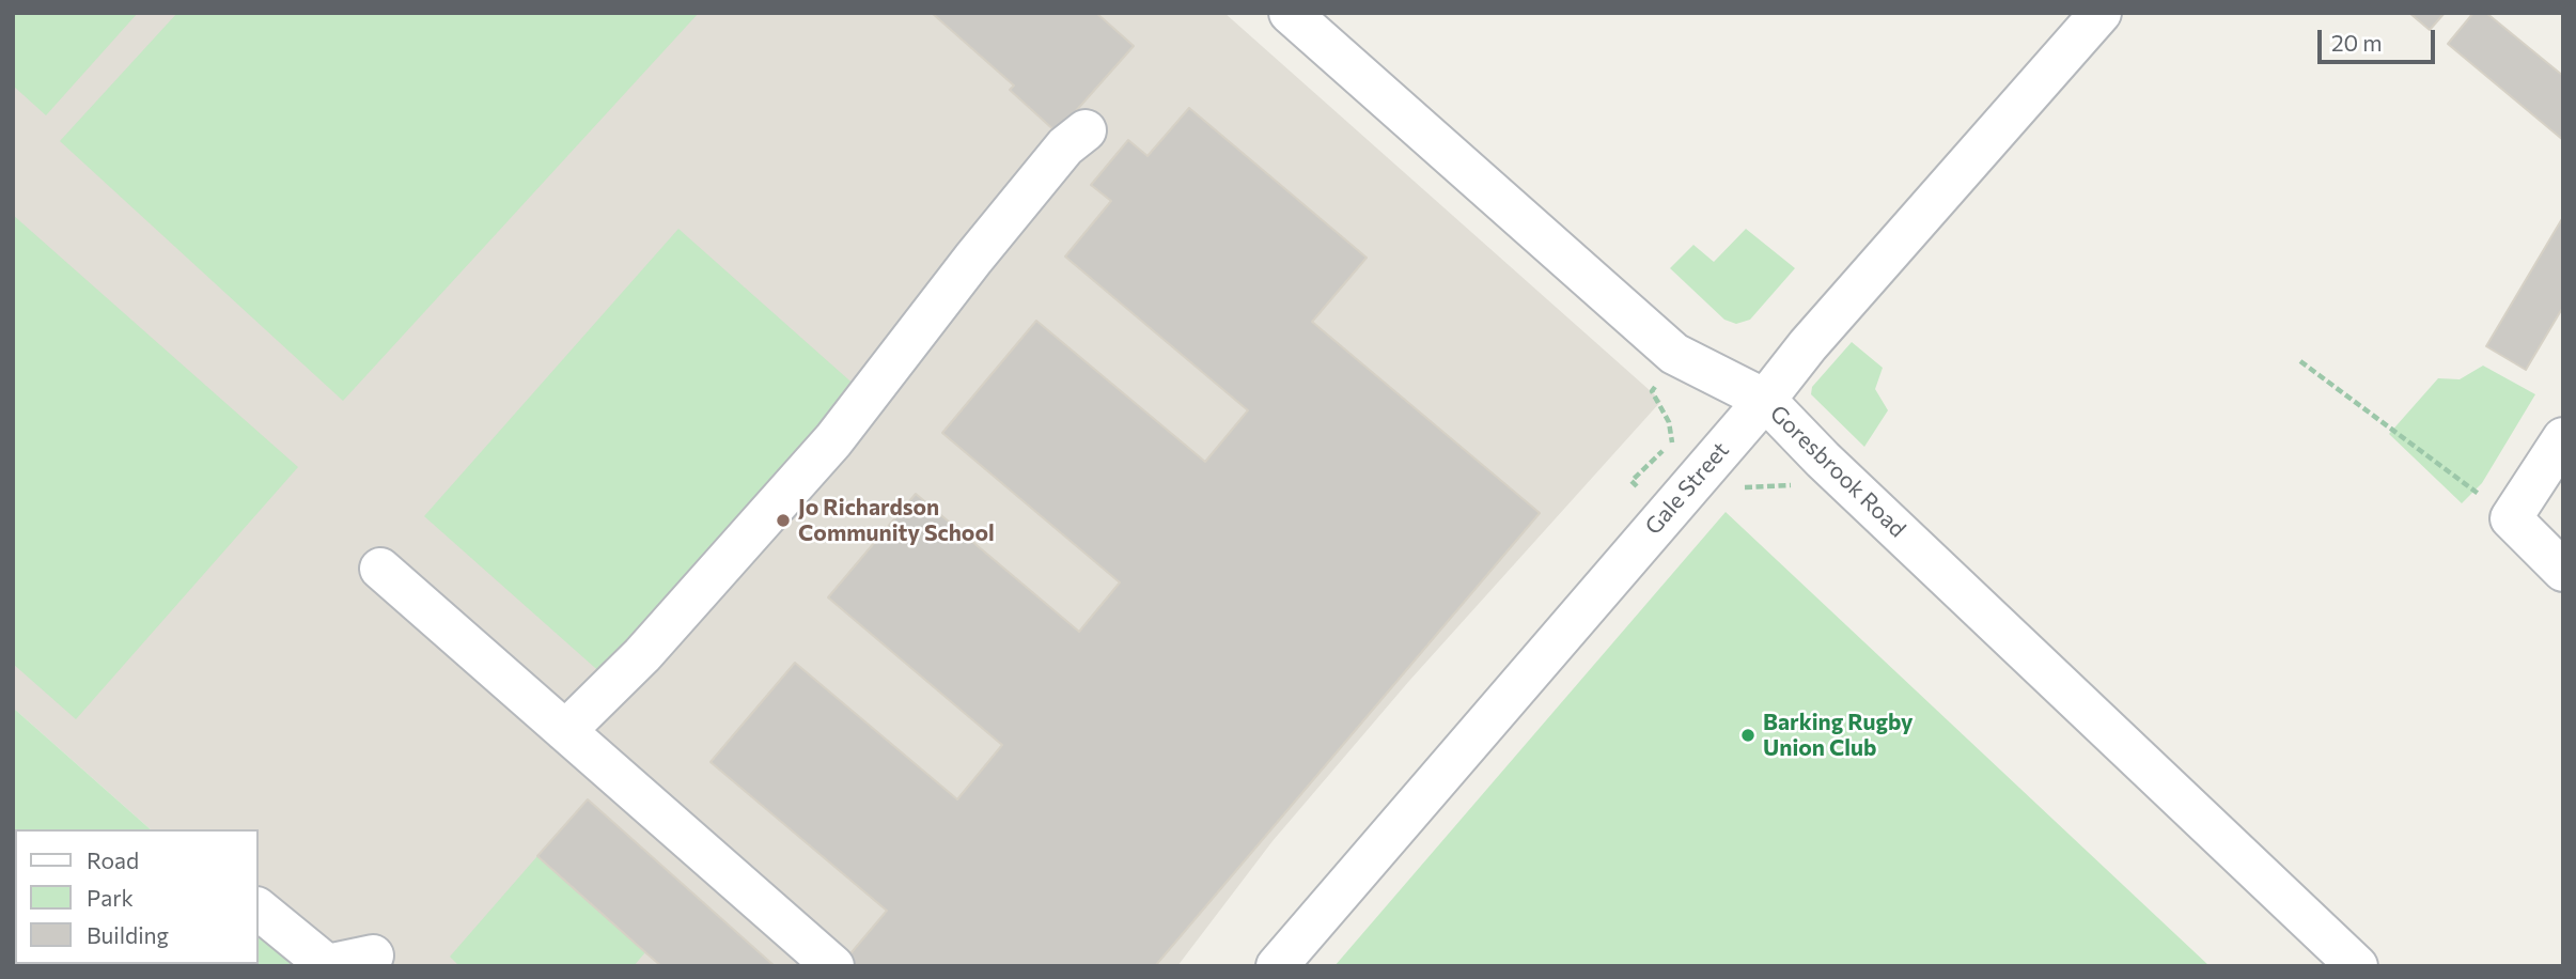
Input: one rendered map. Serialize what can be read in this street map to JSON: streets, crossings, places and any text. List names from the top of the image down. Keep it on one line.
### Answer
{"streets":{"street":["Goresbrook Road","Gale Street"]},"crossings":[["Goresbrook Road","Gale Street"]],"places":["Jo Richardson Community School","Barking Rugby Union Club"],"legend":["Road","Park","Building"],"scale_bar":"20 m"}
